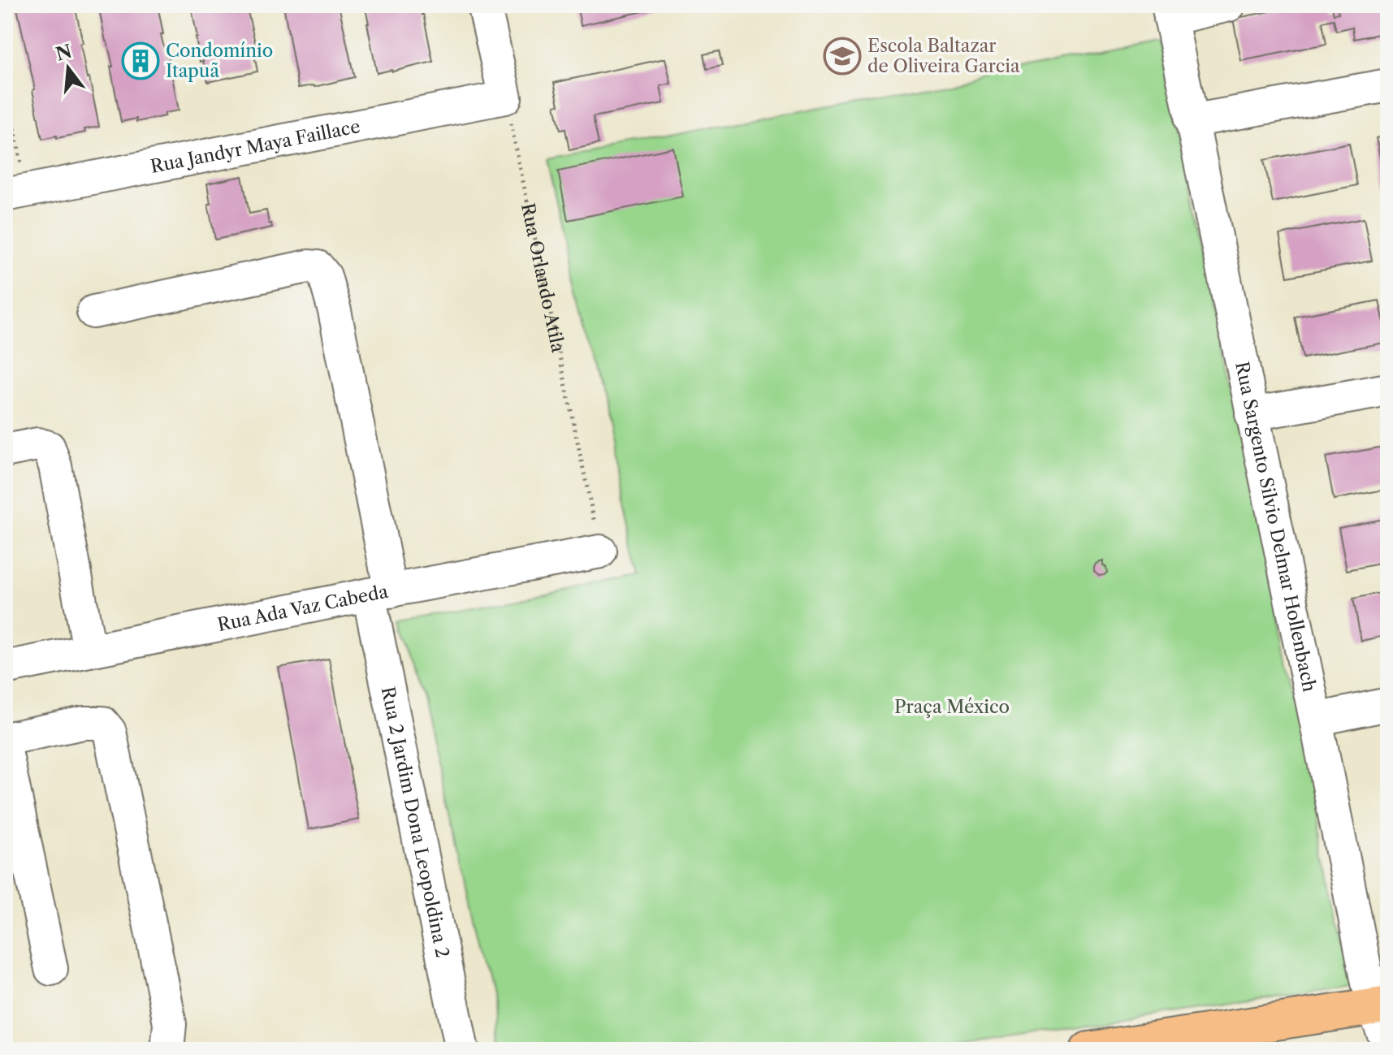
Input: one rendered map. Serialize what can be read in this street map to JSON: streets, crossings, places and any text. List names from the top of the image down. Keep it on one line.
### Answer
{"streets":{"street":["Rua Jandyr Maya Faillace","Rua Sargento Silvio Delmar Hollenbach","Rua Ada Vaz Cabeda","Rua 2 Jardim Dona Leopoldina 2"],"path":["Rua Orlando Atila"]},"crossings":[["Rua Jandyr Maya Faillace","Rua Orlando Atila"],["Rua Orlando Atila","Rua Ada Vaz Cabeda"],["Rua Ada Vaz Cabeda","Rua 2 Jardim Dona Leopoldina 2"]],"parks":["Praça México"],"places":{"school or university":["Escola Baltazar de Oliveira Garcia"],"building":["Condomínio Itapuã"]},"north":"top"}
